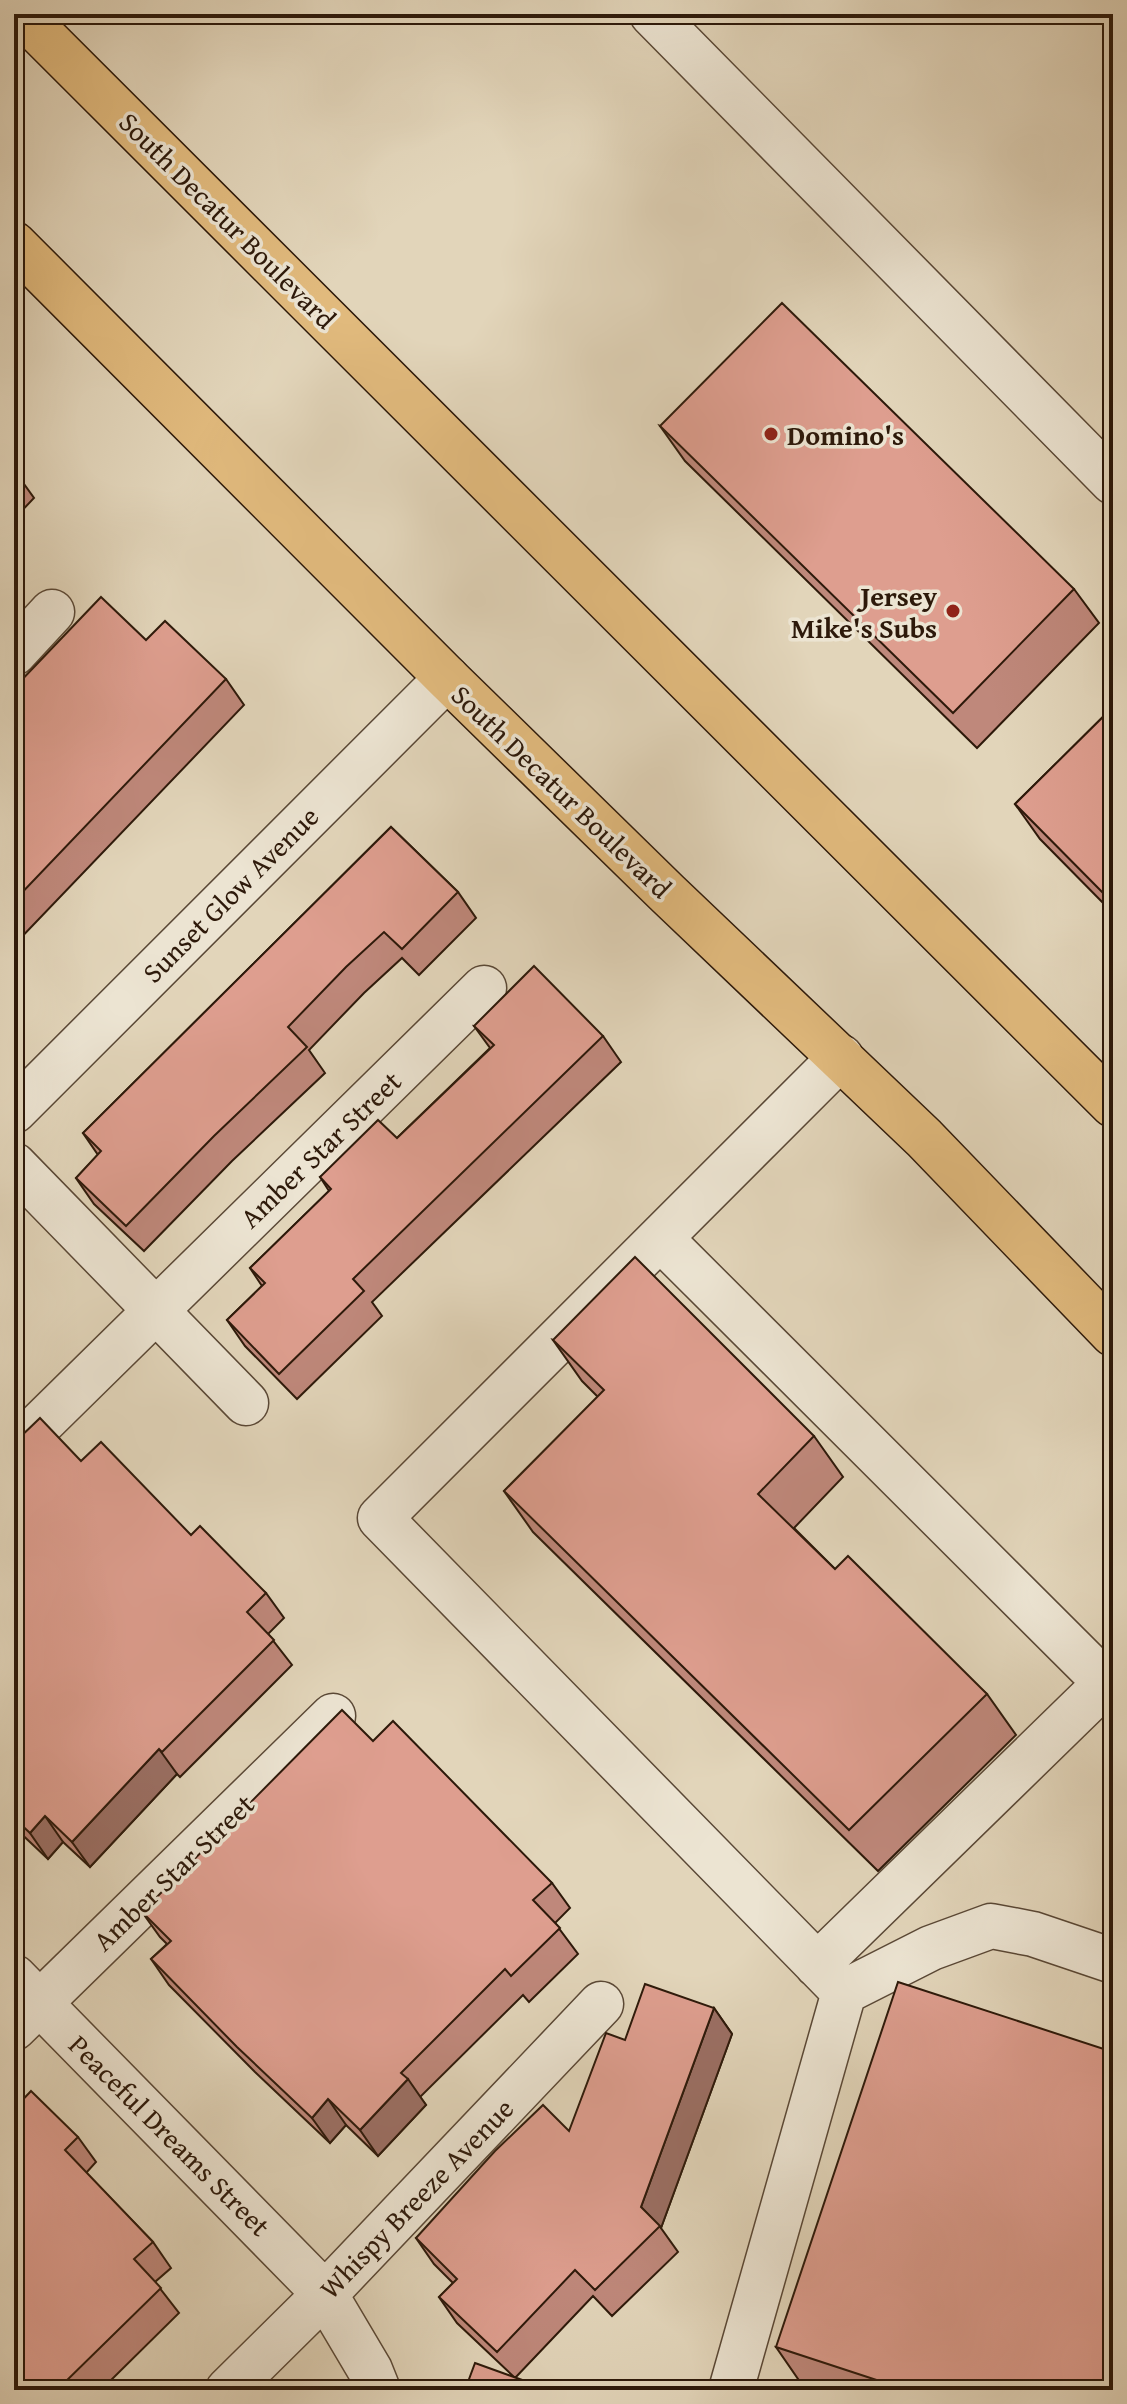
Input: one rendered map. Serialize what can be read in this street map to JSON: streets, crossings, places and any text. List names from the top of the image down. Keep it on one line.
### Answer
{"streets":{"main road":["South Decatur Boulevard"],"street":["Sunset Glow Avenue","Amber Star Street","Peaceful Dreams Street","Whispy Breeze Avenue"]},"crossings":[["South Decatur Boulevard","Sunset Glow Avenue"],["Amber Star Street","Peaceful Dreams Street"],["Peaceful Dreams Street","Whispy Breeze Avenue"]],"places":["Domino's","Jersey Mike's Subs"]}
